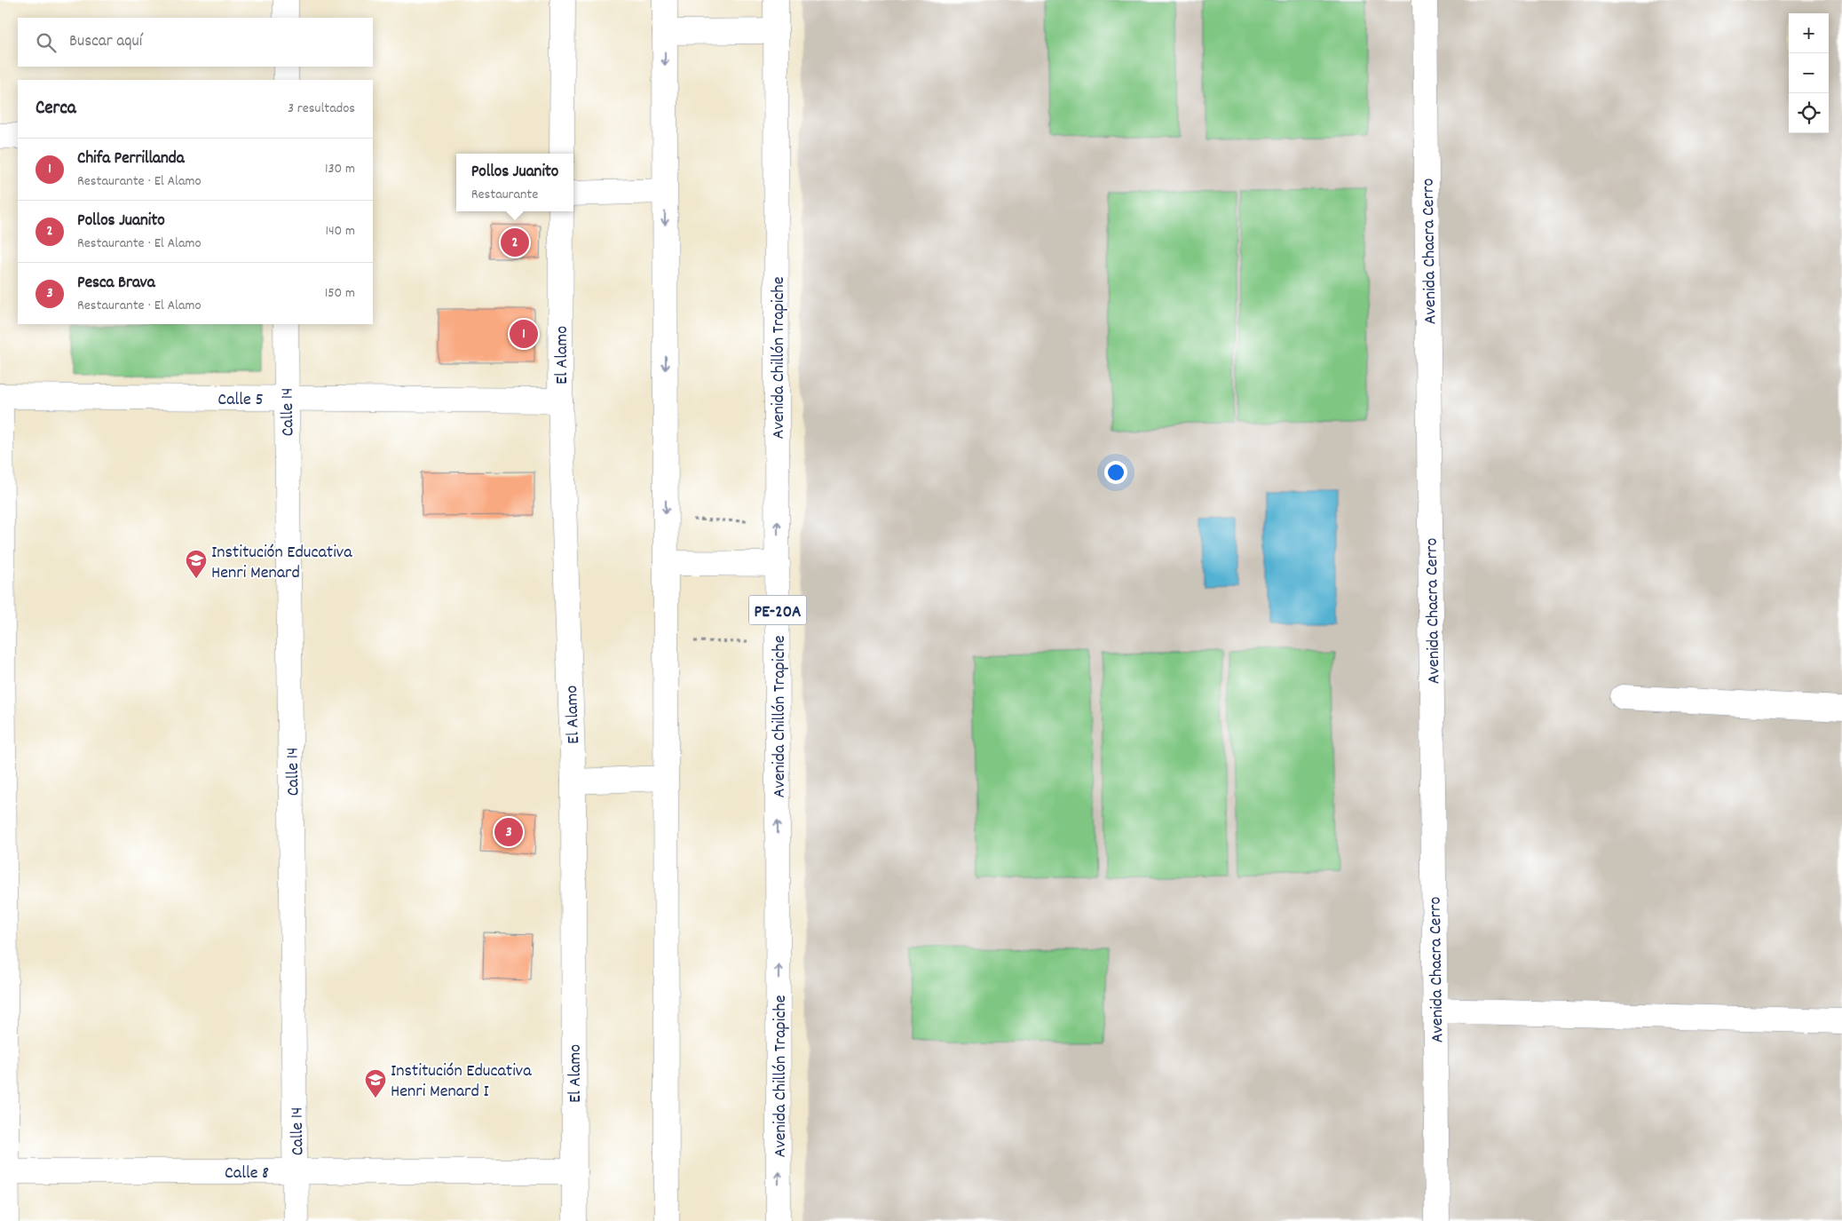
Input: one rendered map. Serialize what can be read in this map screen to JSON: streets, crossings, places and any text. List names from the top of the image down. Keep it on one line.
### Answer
{"streets":{"street":["Avenida Chacra Cerro","El Alamo","Avenida Chillón Trapiche","Calle 5","Calle 14","PE-20A","Calle 8"]},"crossings":[["El Alamo","Calle 5"],["El Alamo","Calle 8"],["Calle 5","Calle 14"],["Calle 14","Calle 8"]],"places":{"school or university":["Institución Educativa Henri Menard","Institución Educativa Henri Menard I"]},"page":{"map_buttons":["+","−"],"search":"Buscar aquí","heading":["Cerca","3 resultados"],"list":[{"mark":"1","name":"Chifa Perrillanda","note":"Restaurante · El Alamo","value":"130 m"},{"mark":"2","name":"Pollos Juanito","note":"Restaurante · El Alamo","value":"140 m"},{"mark":"3","name":"Pesca Brava","note":"Restaurante · El Alamo","value":"150 m"}],"popup":["Pollos Juanito","Restaurante"],"pins":["2","1","3"]}}
